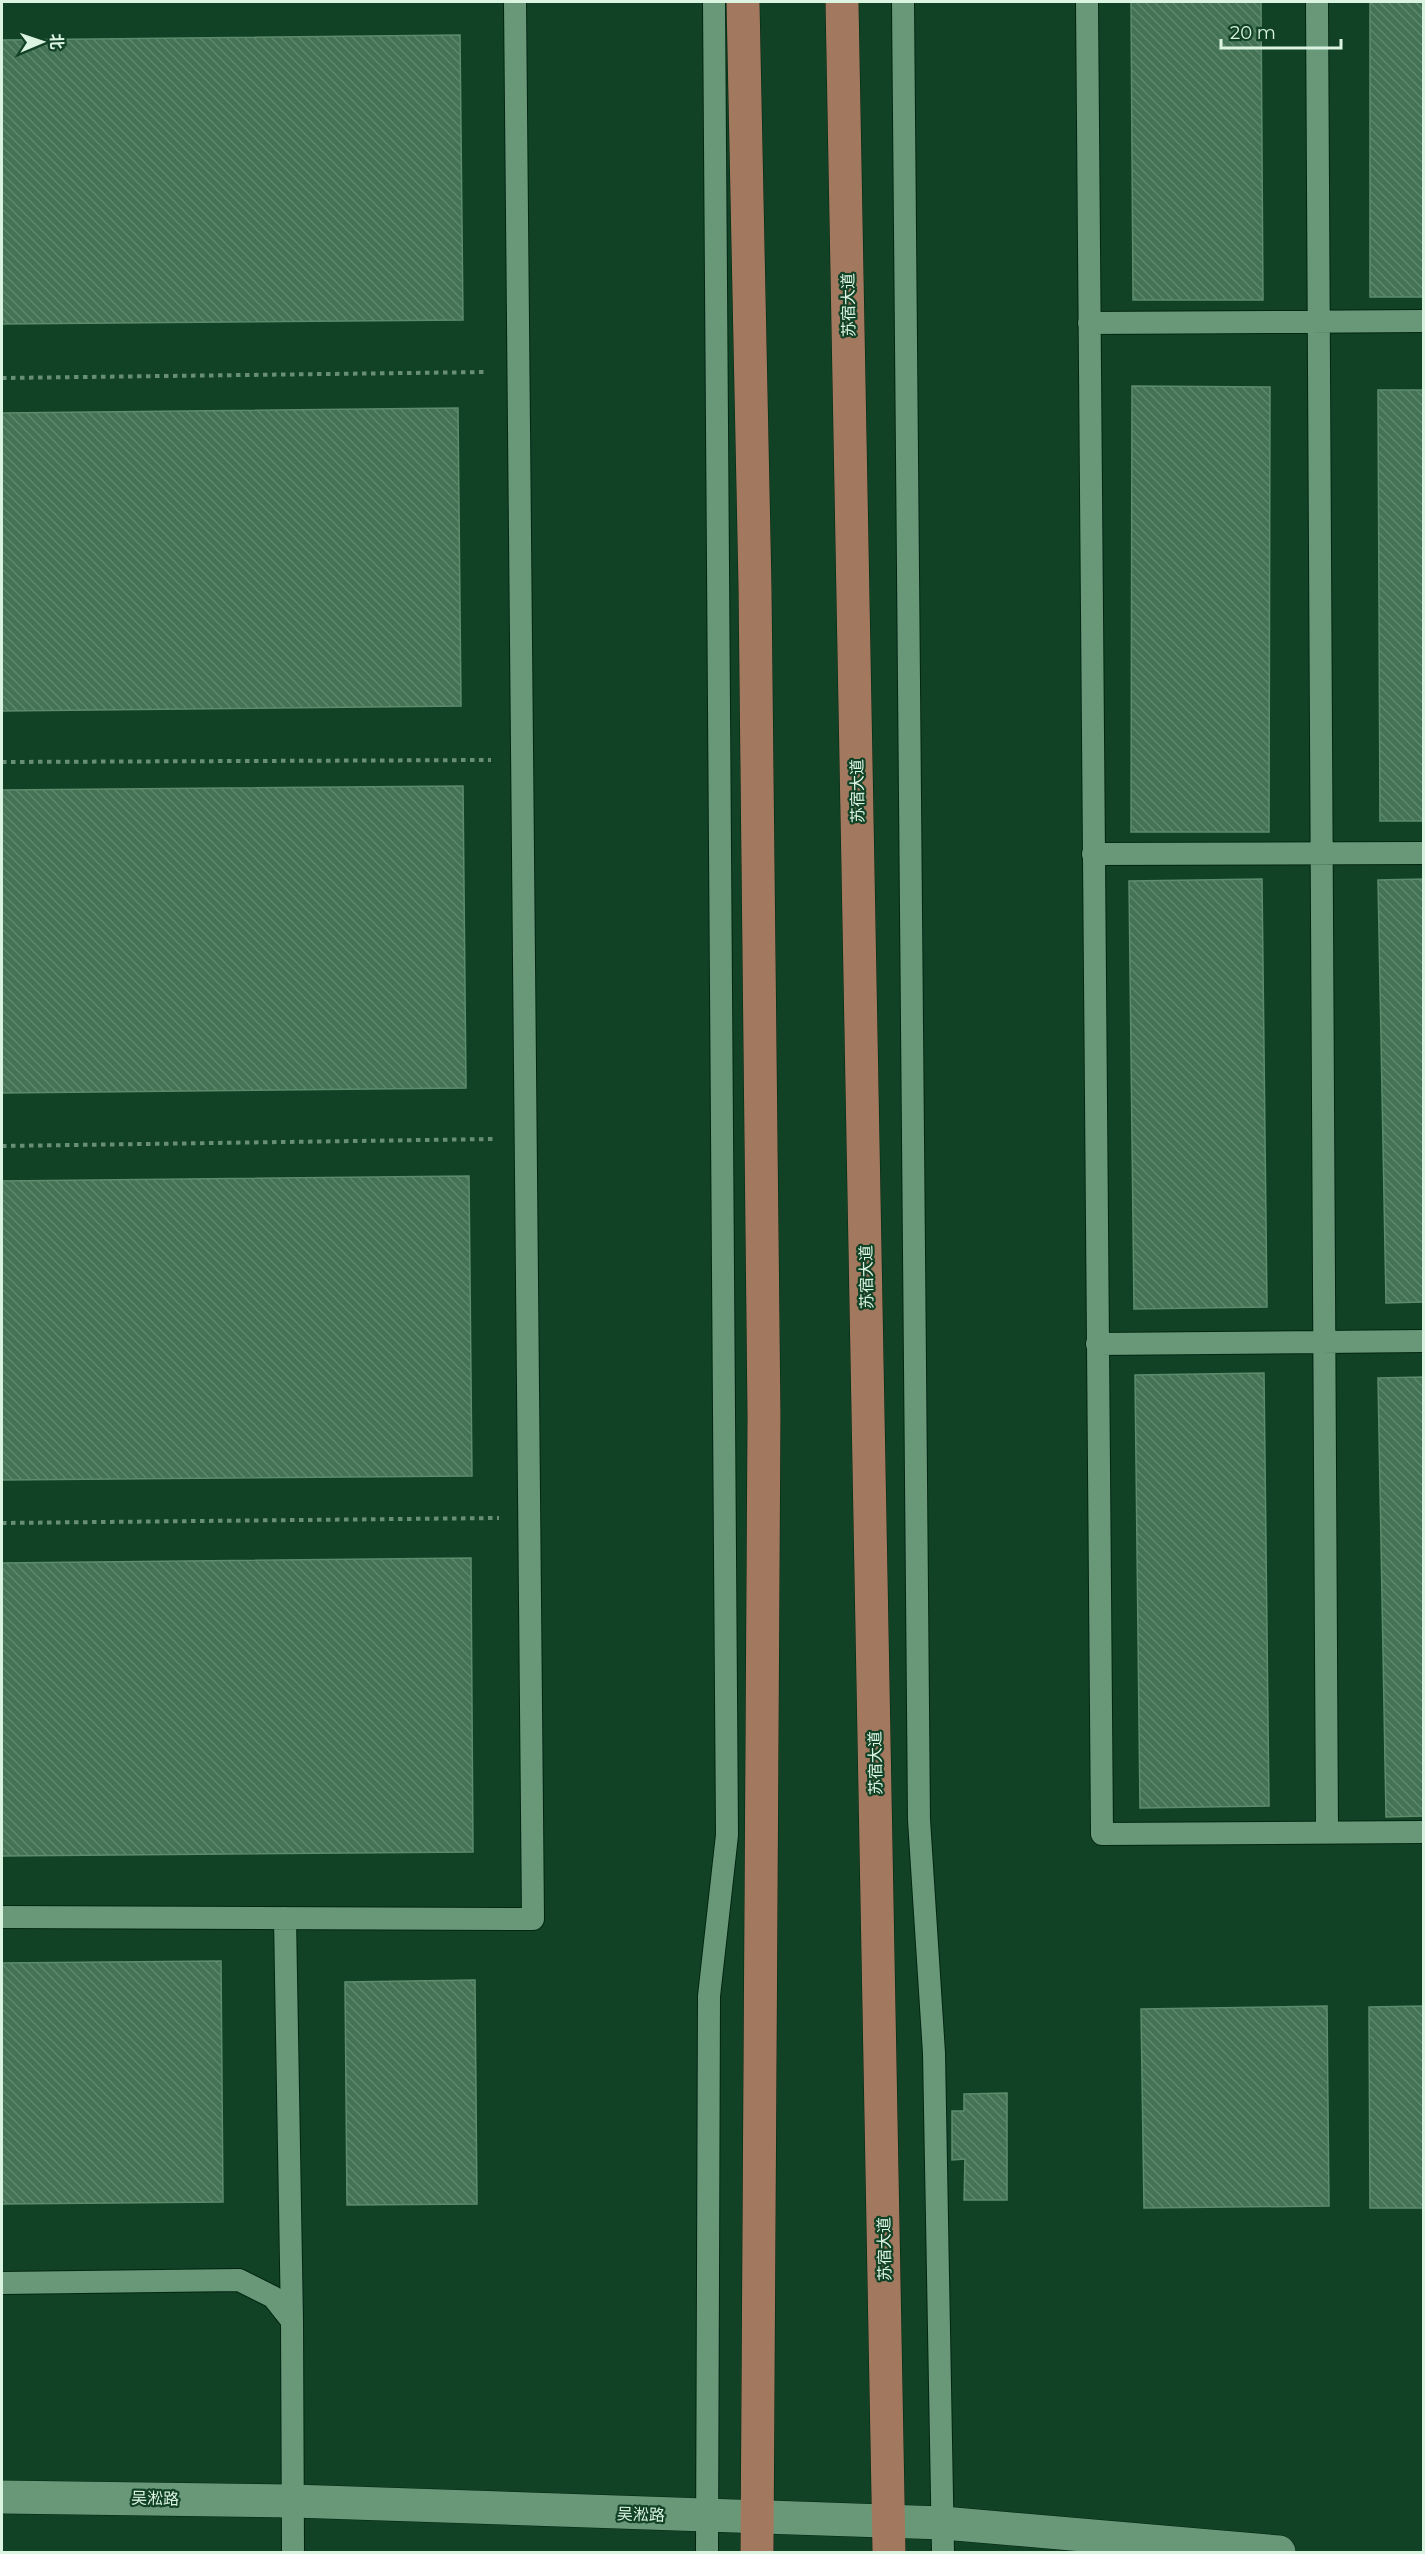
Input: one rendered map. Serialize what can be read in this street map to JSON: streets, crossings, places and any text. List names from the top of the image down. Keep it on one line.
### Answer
{"streets":{"main road":["苏宿大道","吴淞路"]},"crossings":[["苏宿大道","吴淞路"]],"scale_bar":"20 m","north":"right"}
